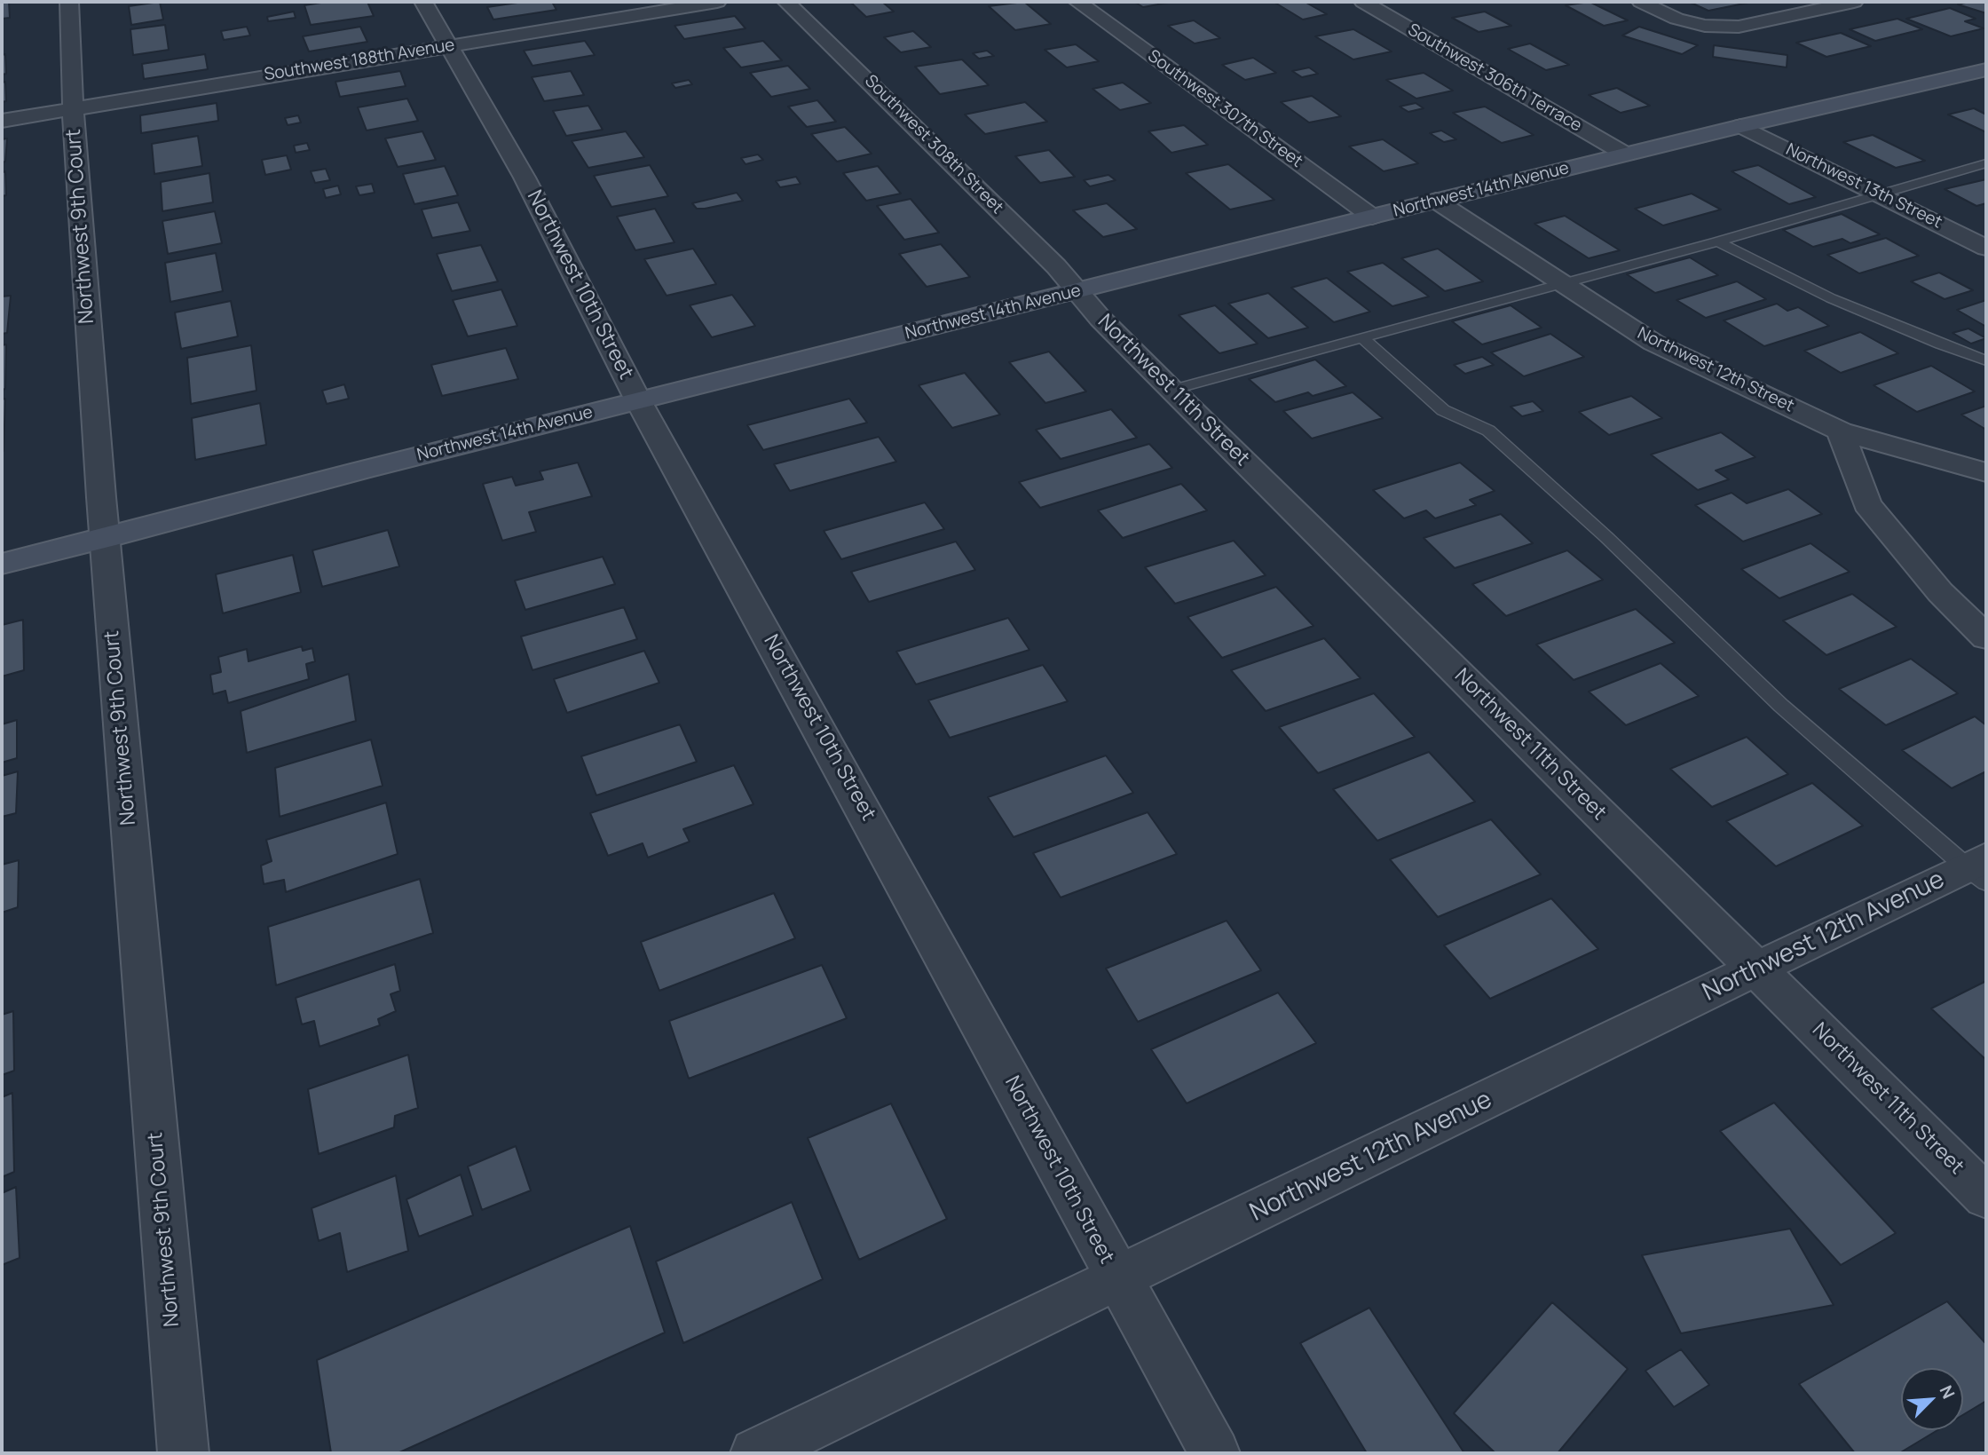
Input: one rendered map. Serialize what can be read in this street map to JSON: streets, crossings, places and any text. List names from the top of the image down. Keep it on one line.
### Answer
{"streets":{"street":["Southwest 188th Avenue","Southwest 306th Terrace","Southwest 307th Street","Southwest 308th Street","Northwest 13th Street","Northwest 14th Avenue","Northwest 9th Court","Northwest 10th Street","Northwest 12th Street","Northwest 11th Street","Northwest 12th Avenue"]},"crossings":[["Southwest 188th Avenue","Northwest 9th Court"],["Southwest 188th Avenue","Northwest 10th Street"],["Southwest 306th Terrace","Northwest 14th Avenue"],["Southwest 307th Street","Northwest 14th Avenue"],["Southwest 308th Street","Northwest 14th Avenue"],["Southwest 308th Street","Northwest 11th Street"],["Northwest 13th Street","Northwest 14th Avenue"],["Northwest 14th Avenue","Northwest 9th Court"],["Northwest 14th Avenue","Northwest 10th Street"],["Northwest 14th Avenue","Northwest 12th Street"],["Northwest 14th Avenue","Northwest 11th Street"],["Northwest 10th Street","Northwest 12th Avenue"],["Northwest 11th Street","Northwest 12th Avenue"]],"north":"top right"}
